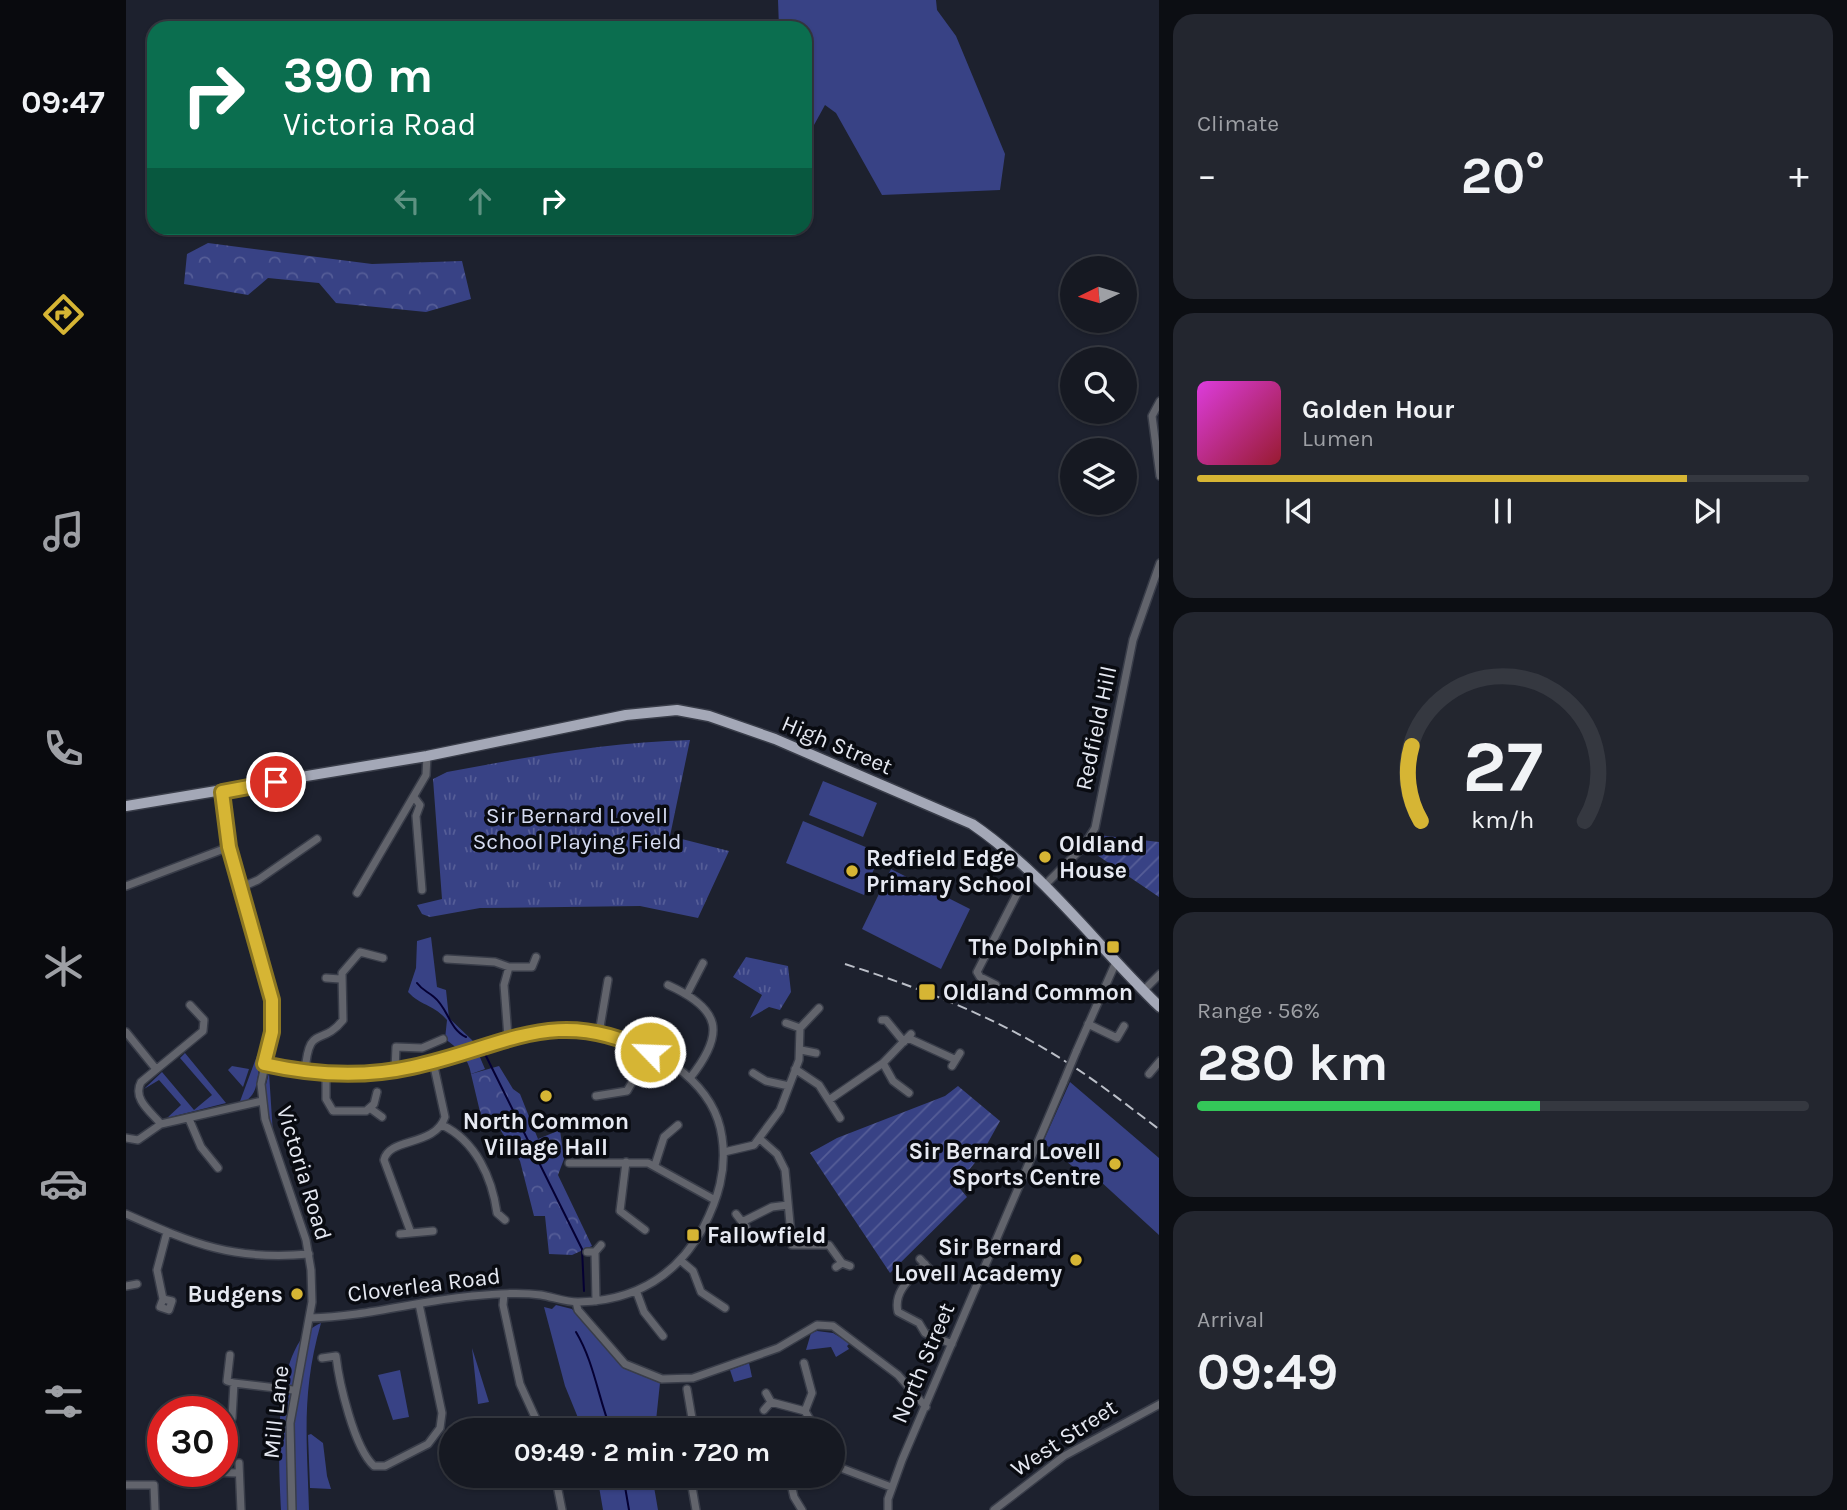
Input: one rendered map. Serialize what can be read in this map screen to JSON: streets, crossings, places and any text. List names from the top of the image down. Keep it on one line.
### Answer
{"streets":{"main road":["High Street"],"street":["Redfield Hill","Victoria Road","Cloverlea Road","North Street","Mill Lane","West Street"]},"crossings":[["Redfield Hill","High Street"],["High Street","Victoria Road"],["High Street","North Street"],["Victoria Road","Cloverlea Road"],["Victoria Road","Mill Lane"],["Cloverlea Road","Mill Lane"]],"parks":["Sir Bernard Lovell School Playing Field"],"places":{"other":["Oldland House","Redfield Edge Primary School","North Common Village Hall","Sir Bernard Lovell Sports Centre","Sir Bernard Lovell Academy","Budgens"],"transit":["The Dolphin","Oldland Common","Fallowfield"]},"north":"left","page":{"tabs":"09:47","tile":["Climate",["Range · 56%","280 km"],["Arrival","09:49"]],"turn":["390 m","Victoria Road"],"heat":["−","20°","+"],"song":["Golden Hour","Lumen"],"limit":"30","trip":"09:49 · 2 min · 720 m","gauge":["27","km/h"]}}
